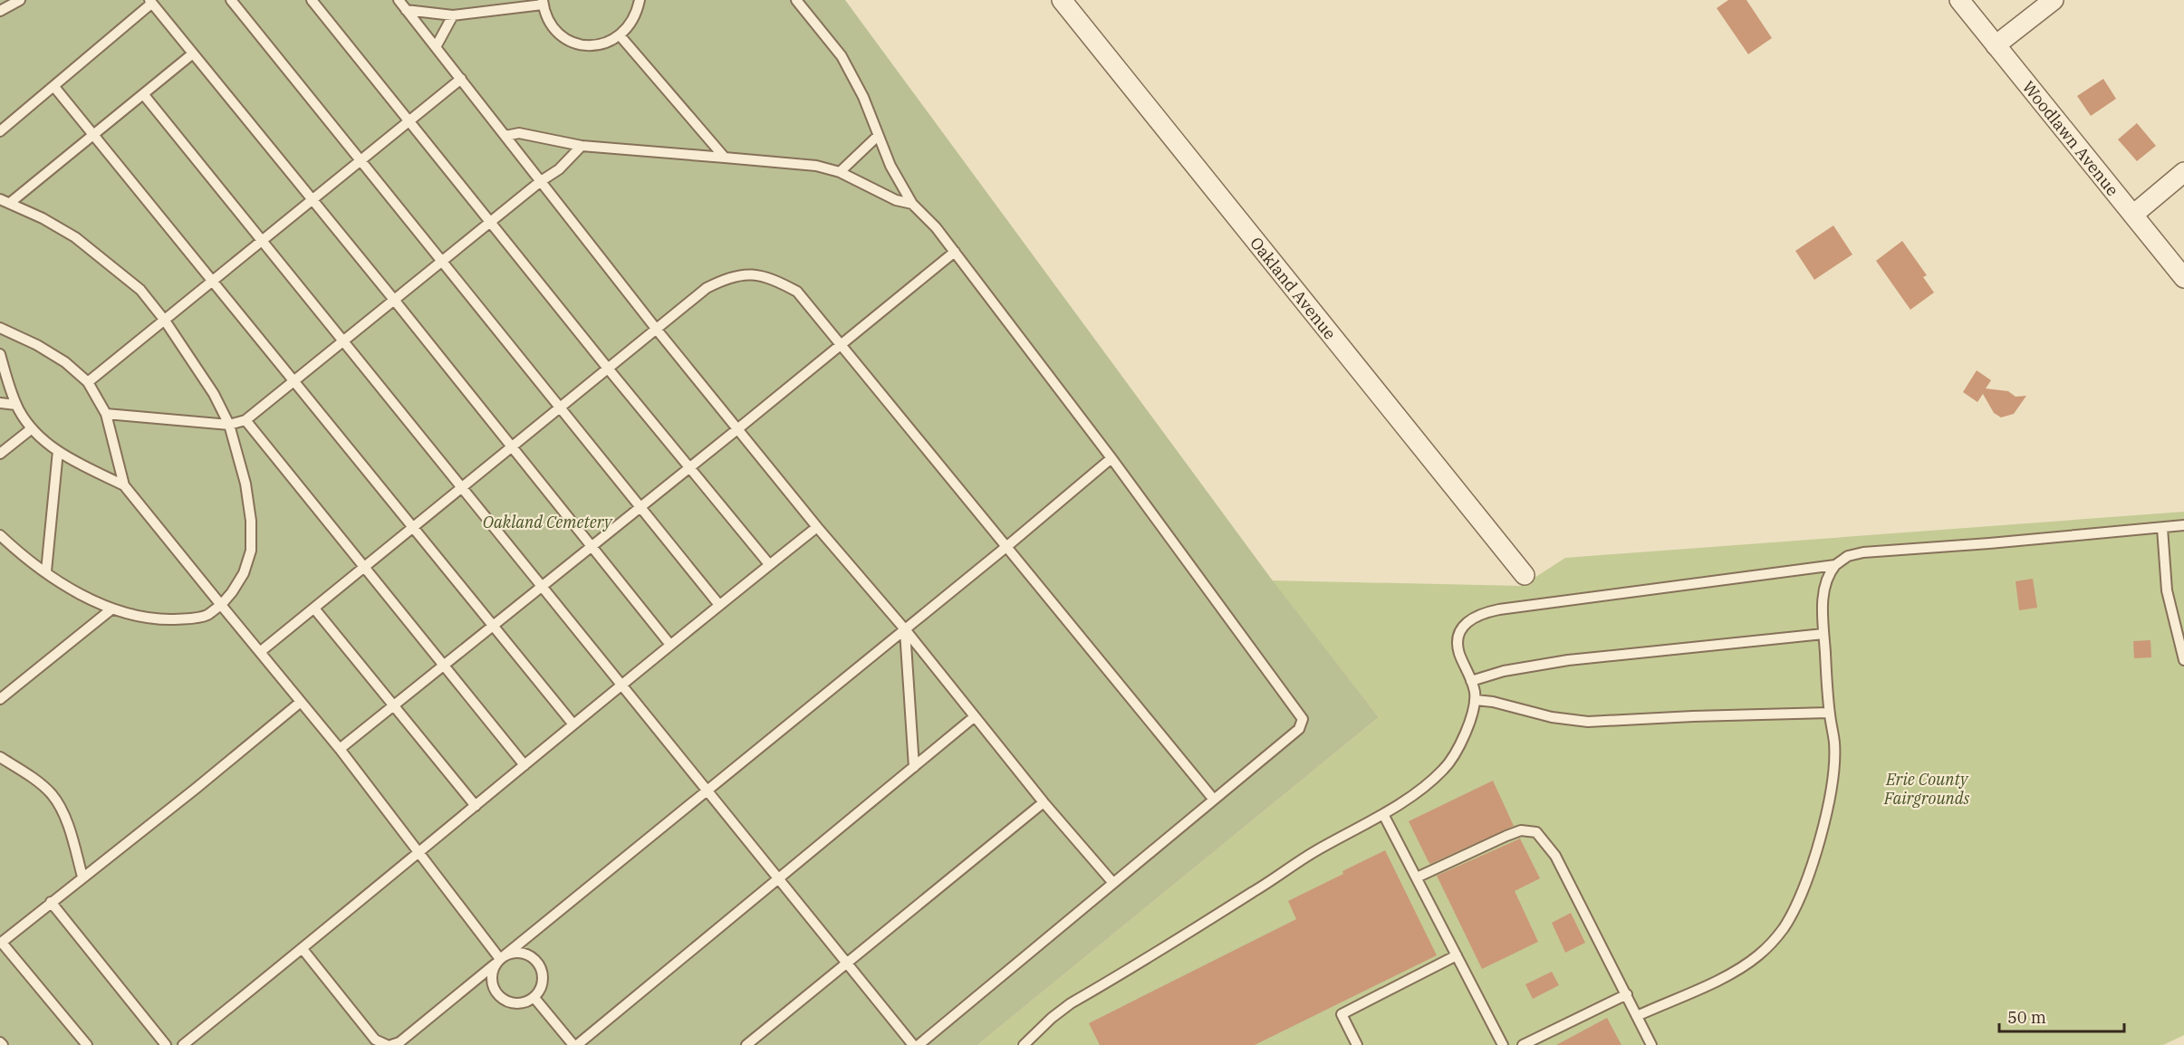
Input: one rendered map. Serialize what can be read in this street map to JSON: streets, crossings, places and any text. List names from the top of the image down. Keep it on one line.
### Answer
{"streets":{"street":["Woodlawn Avenue","Oakland Avenue"]},"parks":["Oakland Cemetery","Erie County Fairgrounds"],"scale_bar":"50 m"}
